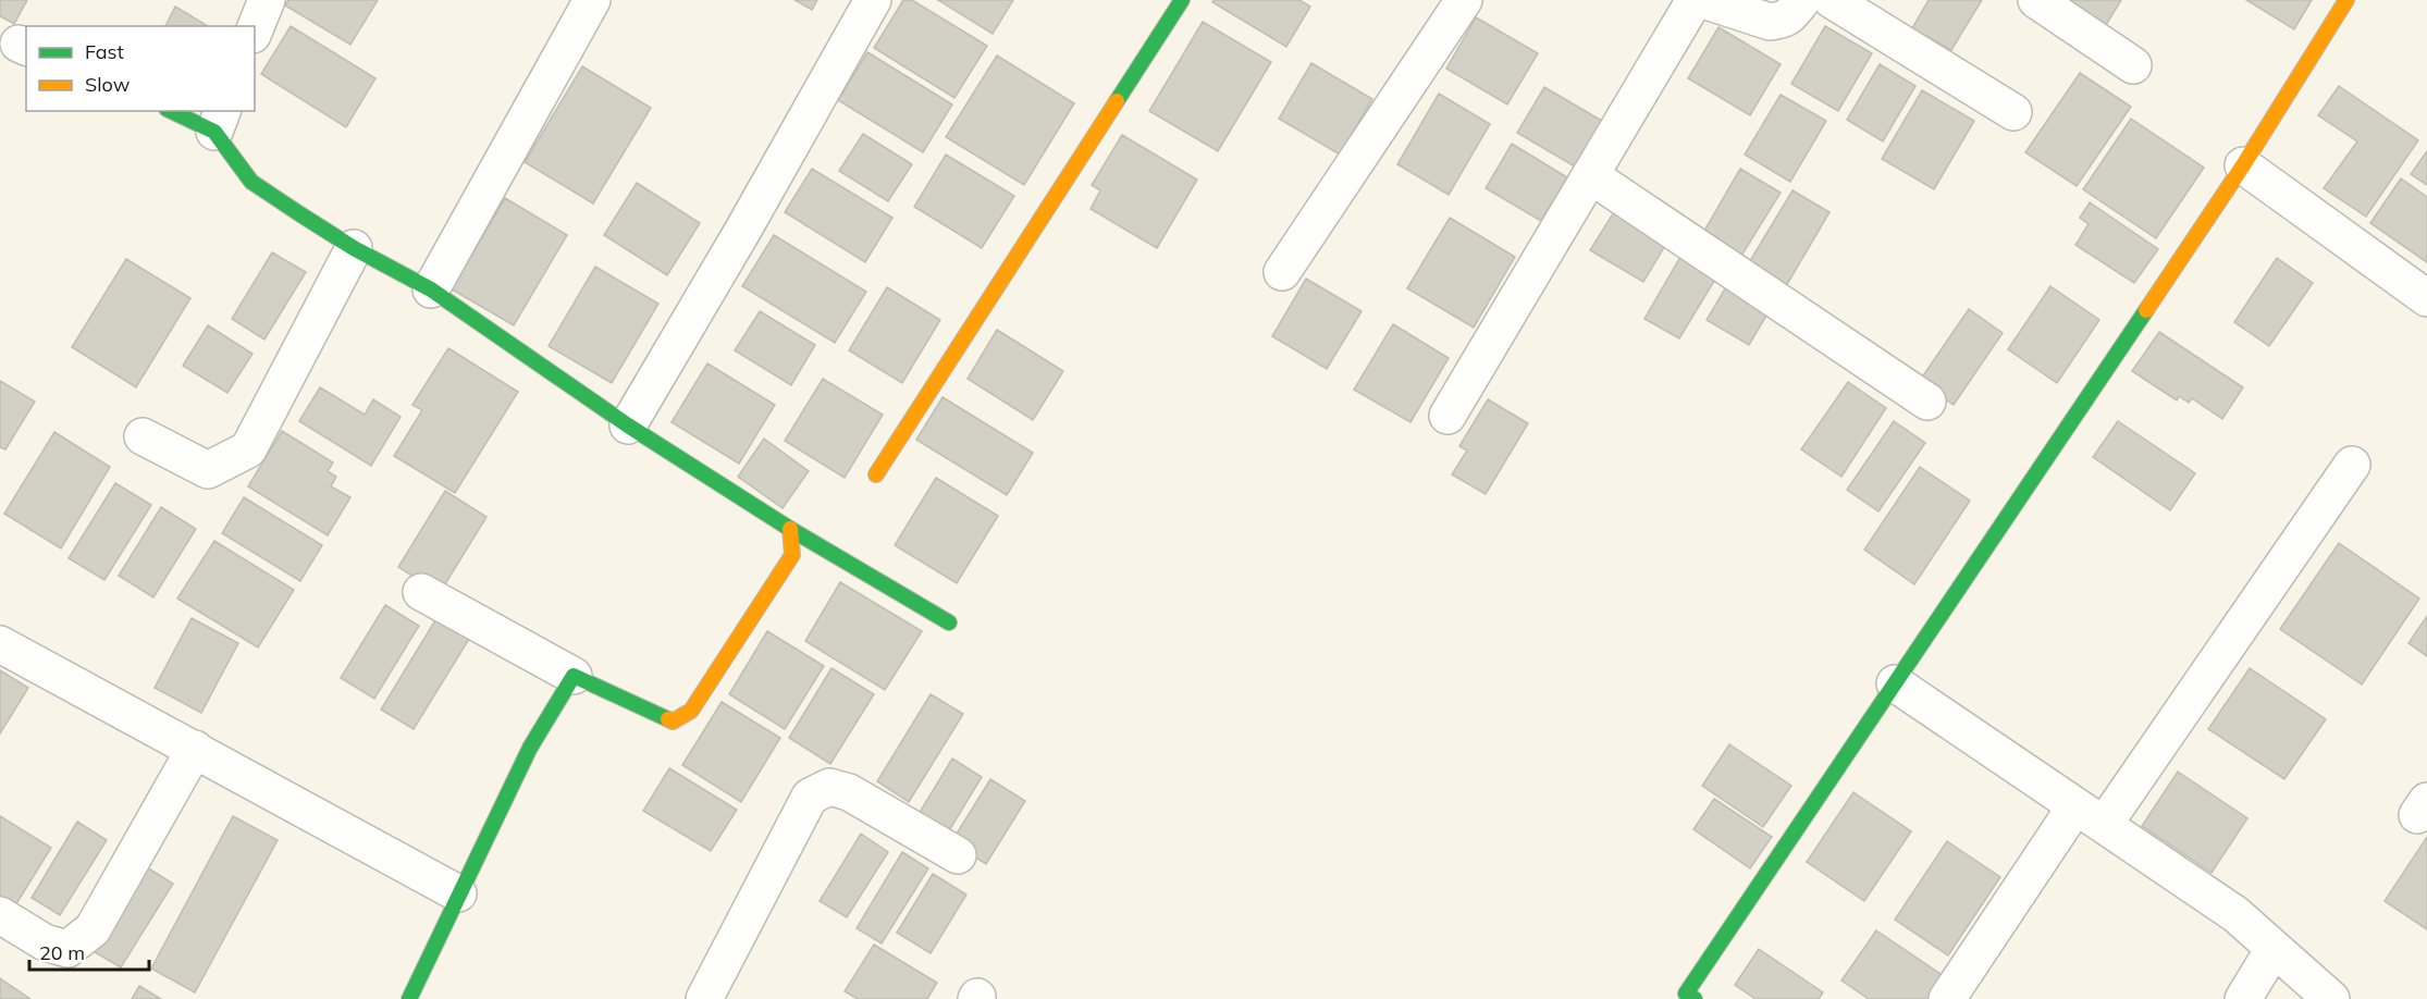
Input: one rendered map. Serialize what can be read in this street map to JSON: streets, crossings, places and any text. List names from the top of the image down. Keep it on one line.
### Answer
{"legend":["Fast","Slow"],"scale_bar":"20 m"}
